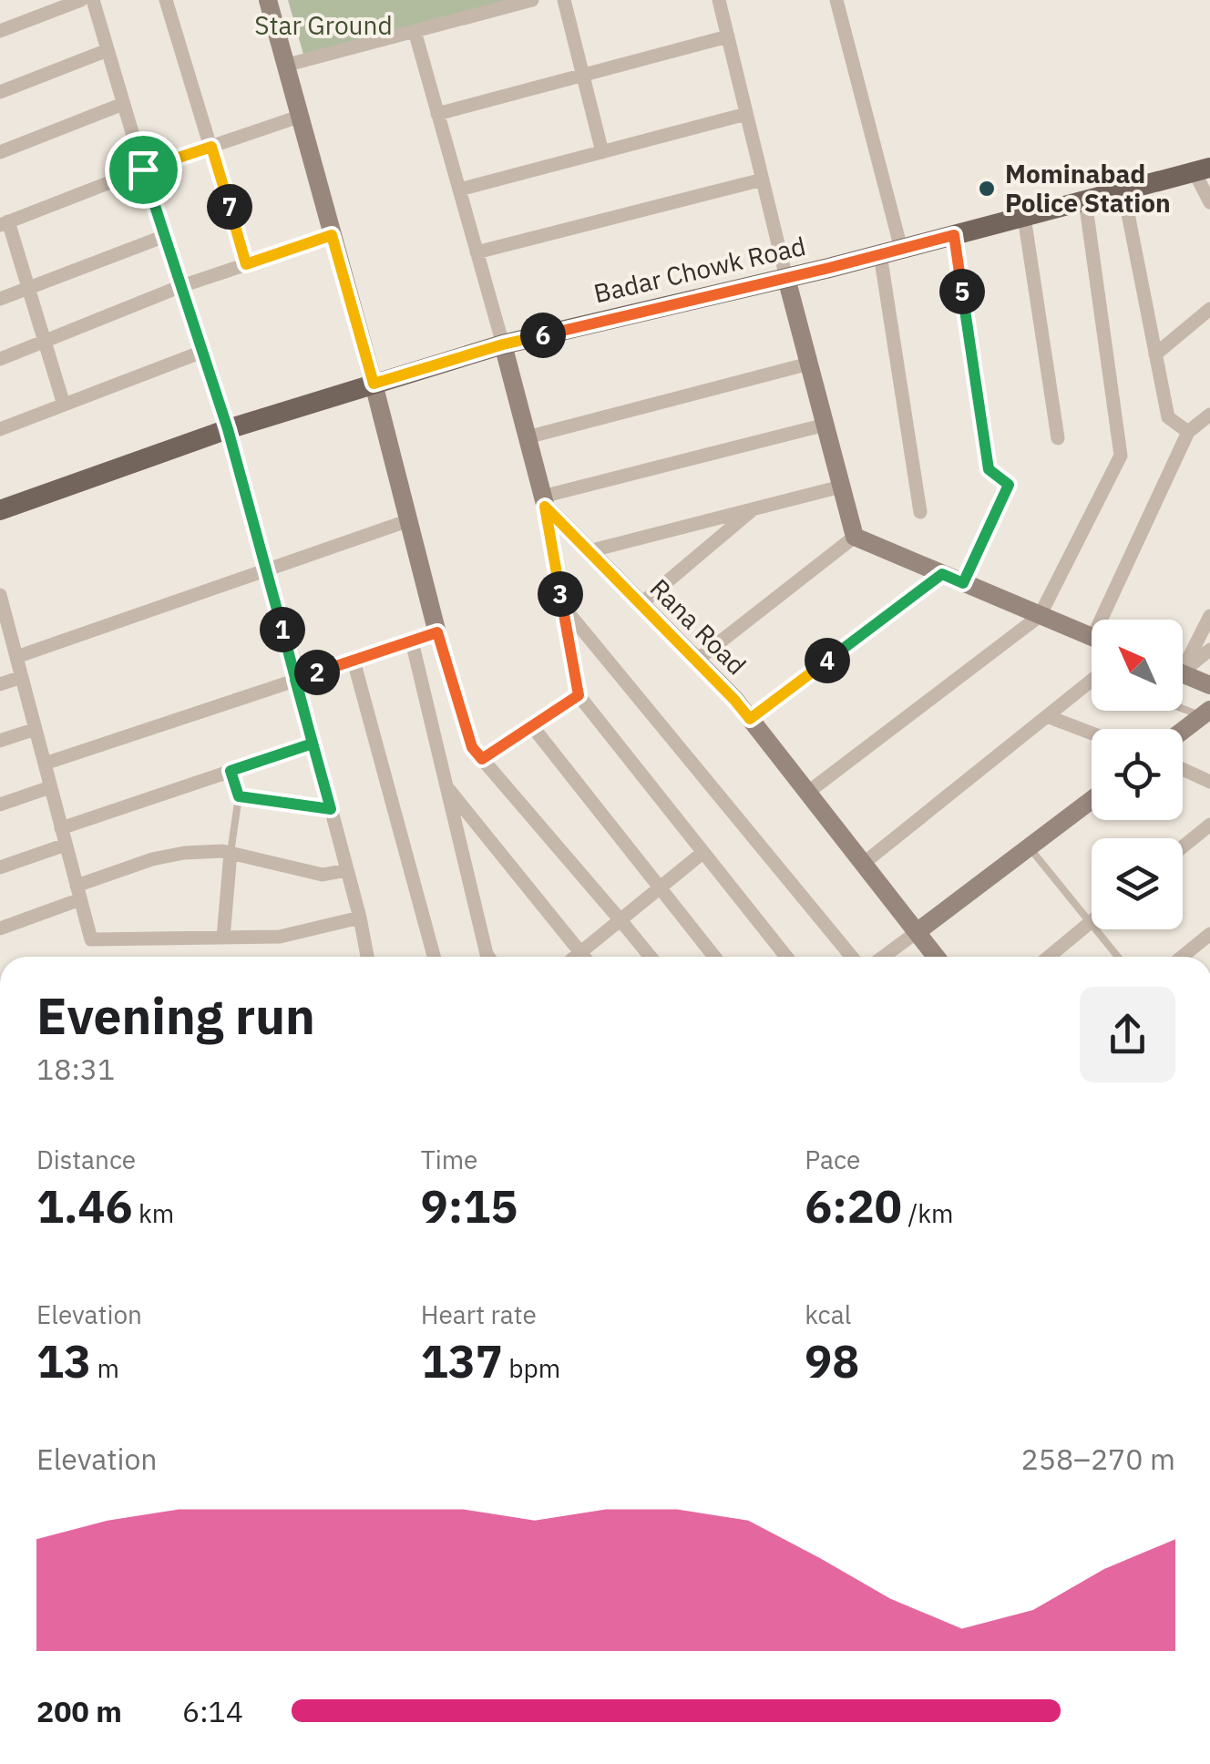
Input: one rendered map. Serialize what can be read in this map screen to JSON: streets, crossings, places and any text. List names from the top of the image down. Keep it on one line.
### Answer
{"streets":{"main road":["Badar Chowk Road"],"street":["Rana Road"]},"crossings":[["Badar Chowk Road","Rana Road"]],"parks":["Star Ground"],"places":["Mominabad Police Station"],"north":"top left","page":{"pins":["7","5","6","3","1","4","2"],"heading":["Evening run","18:31"],"stats":[["Distance","1.46 km"],["Time","9:15"],["Pace","6:20 /km"],["Elevation","13 m"],["Heart rate","137 bpm"],["kcal","98"]],"chart":["Elevation","258–270 m"],"list":[{"name":"200 m","note":"6:14"}]}}
